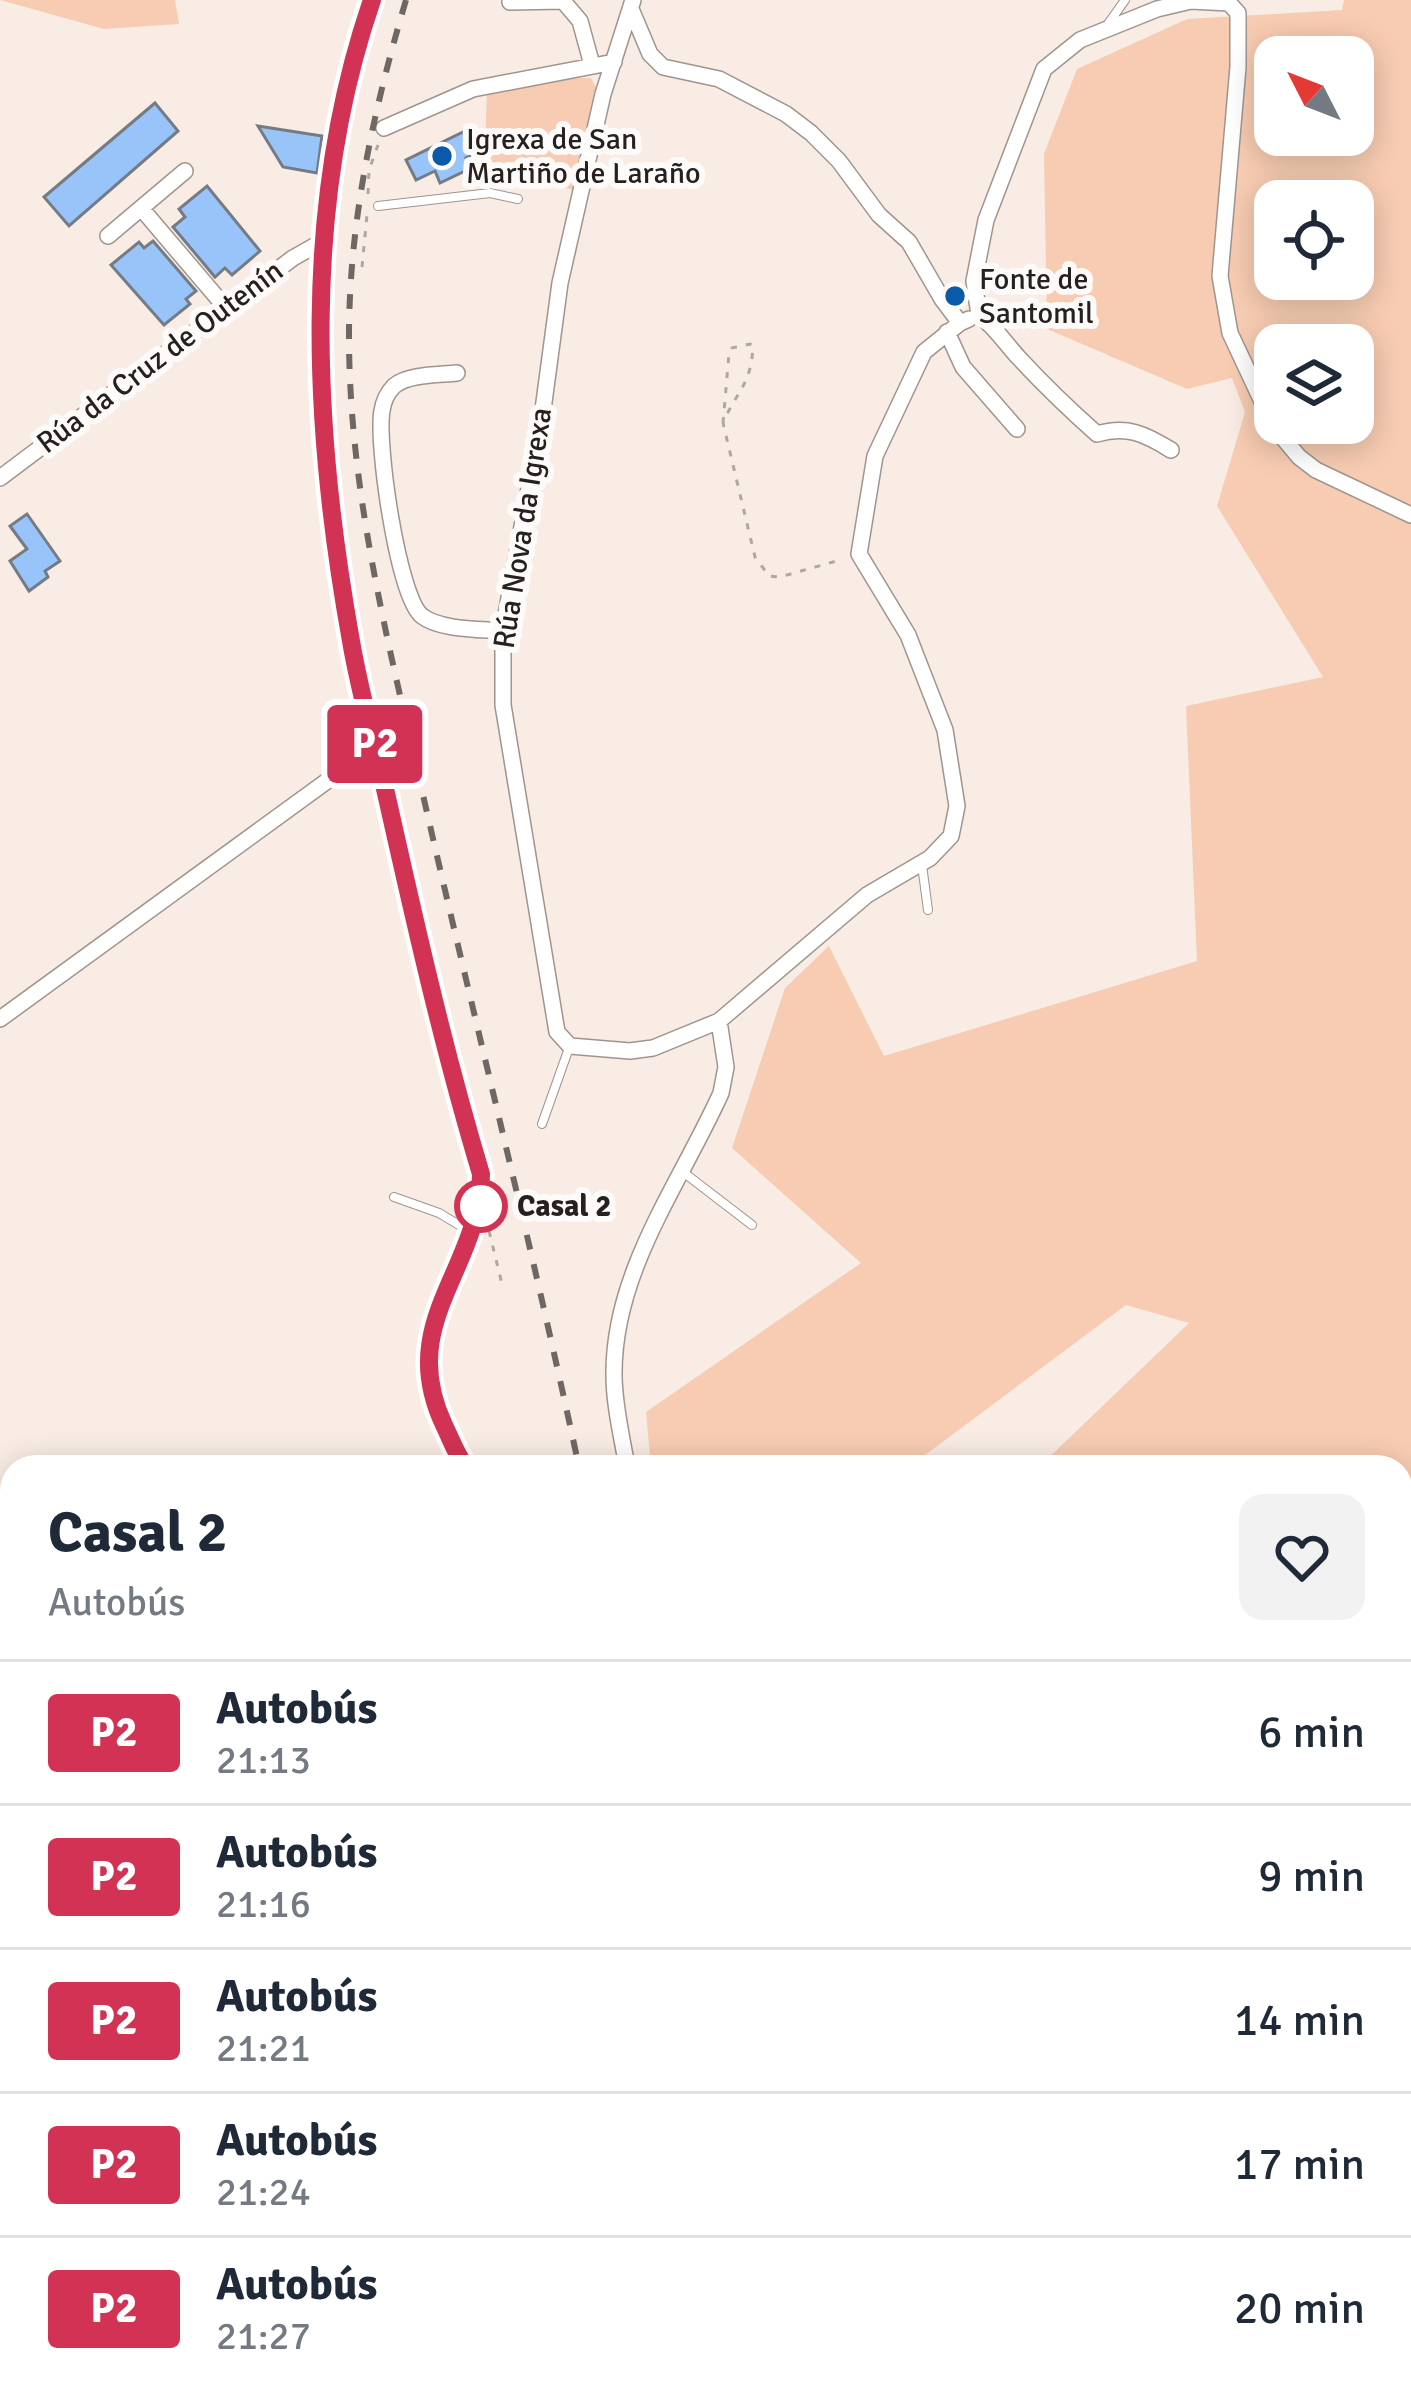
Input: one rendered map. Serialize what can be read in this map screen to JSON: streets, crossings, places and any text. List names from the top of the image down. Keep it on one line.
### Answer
{"streets":{"street":["Rúa da Cruz de Outenín","Rúa Nova da Igrexa"]},"places":["Igrexa de San Martiño de Laraño","Fonte de Santomil","Casal 2"],"lines":["bus line P2"],"north":"top left","page":{"on_map":"P2","heading":["Casal 2","Autobús"],"list":[{"mark":"P2","name":"Autobús","note":"21:13","value":"6 min"},{"mark":"P2","name":"Autobús","note":"21:16","value":"9 min"},{"mark":"P2","name":"Autobús","note":"21:21","value":"14 min"},{"mark":"P2","name":"Autobús","note":"21:24","value":"17 min"},{"mark":"P2","name":"Autobús","note":"21:27","value":"20 min"}]}}
